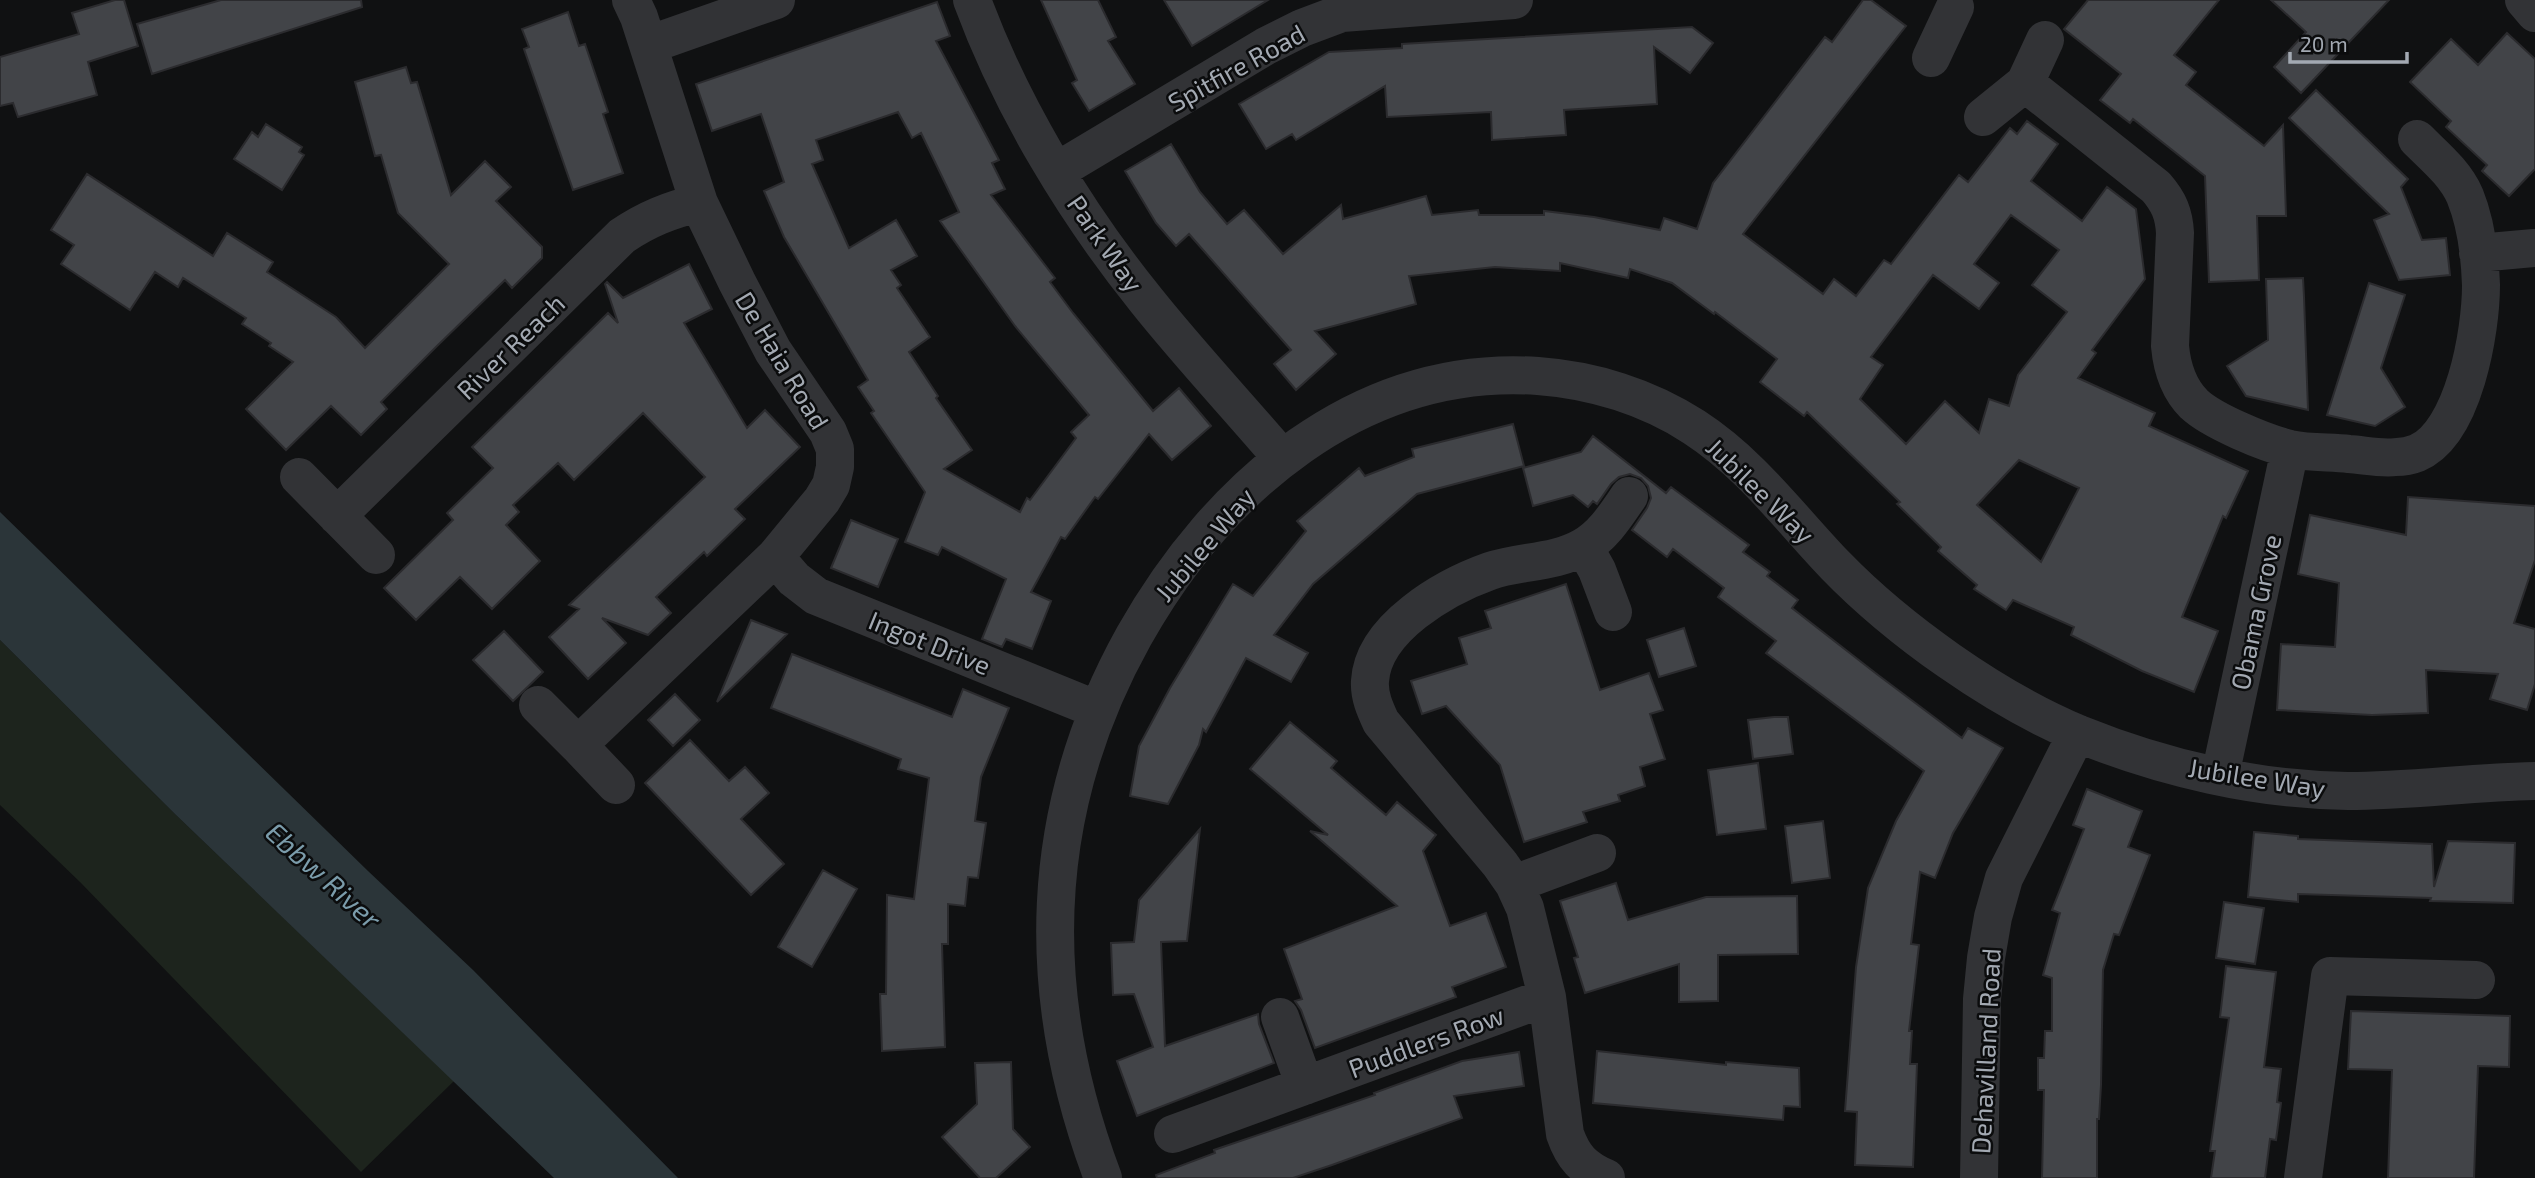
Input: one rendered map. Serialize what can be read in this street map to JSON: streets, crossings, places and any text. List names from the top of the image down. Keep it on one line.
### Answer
{"streets":{"street":["Spitfire Road","Park Way","River Reach","De Haia Road","Jubilee Way","Obama Grove","Ingot Drive","Puddlers Row","Dehavilland Road"]},"crossings":[["Spitfire Road","Park Way"],["Park Way","Jubilee Way"],["River Reach","De Haia Road"],["De Haia Road","Ingot Drive"],["Jubilee Way","Obama Grove"],["Jubilee Way","Ingot Drive"],["Jubilee Way","Dehavilland Road"]],"water":["Ebbw River"],"scale_bar":"20 m"}
